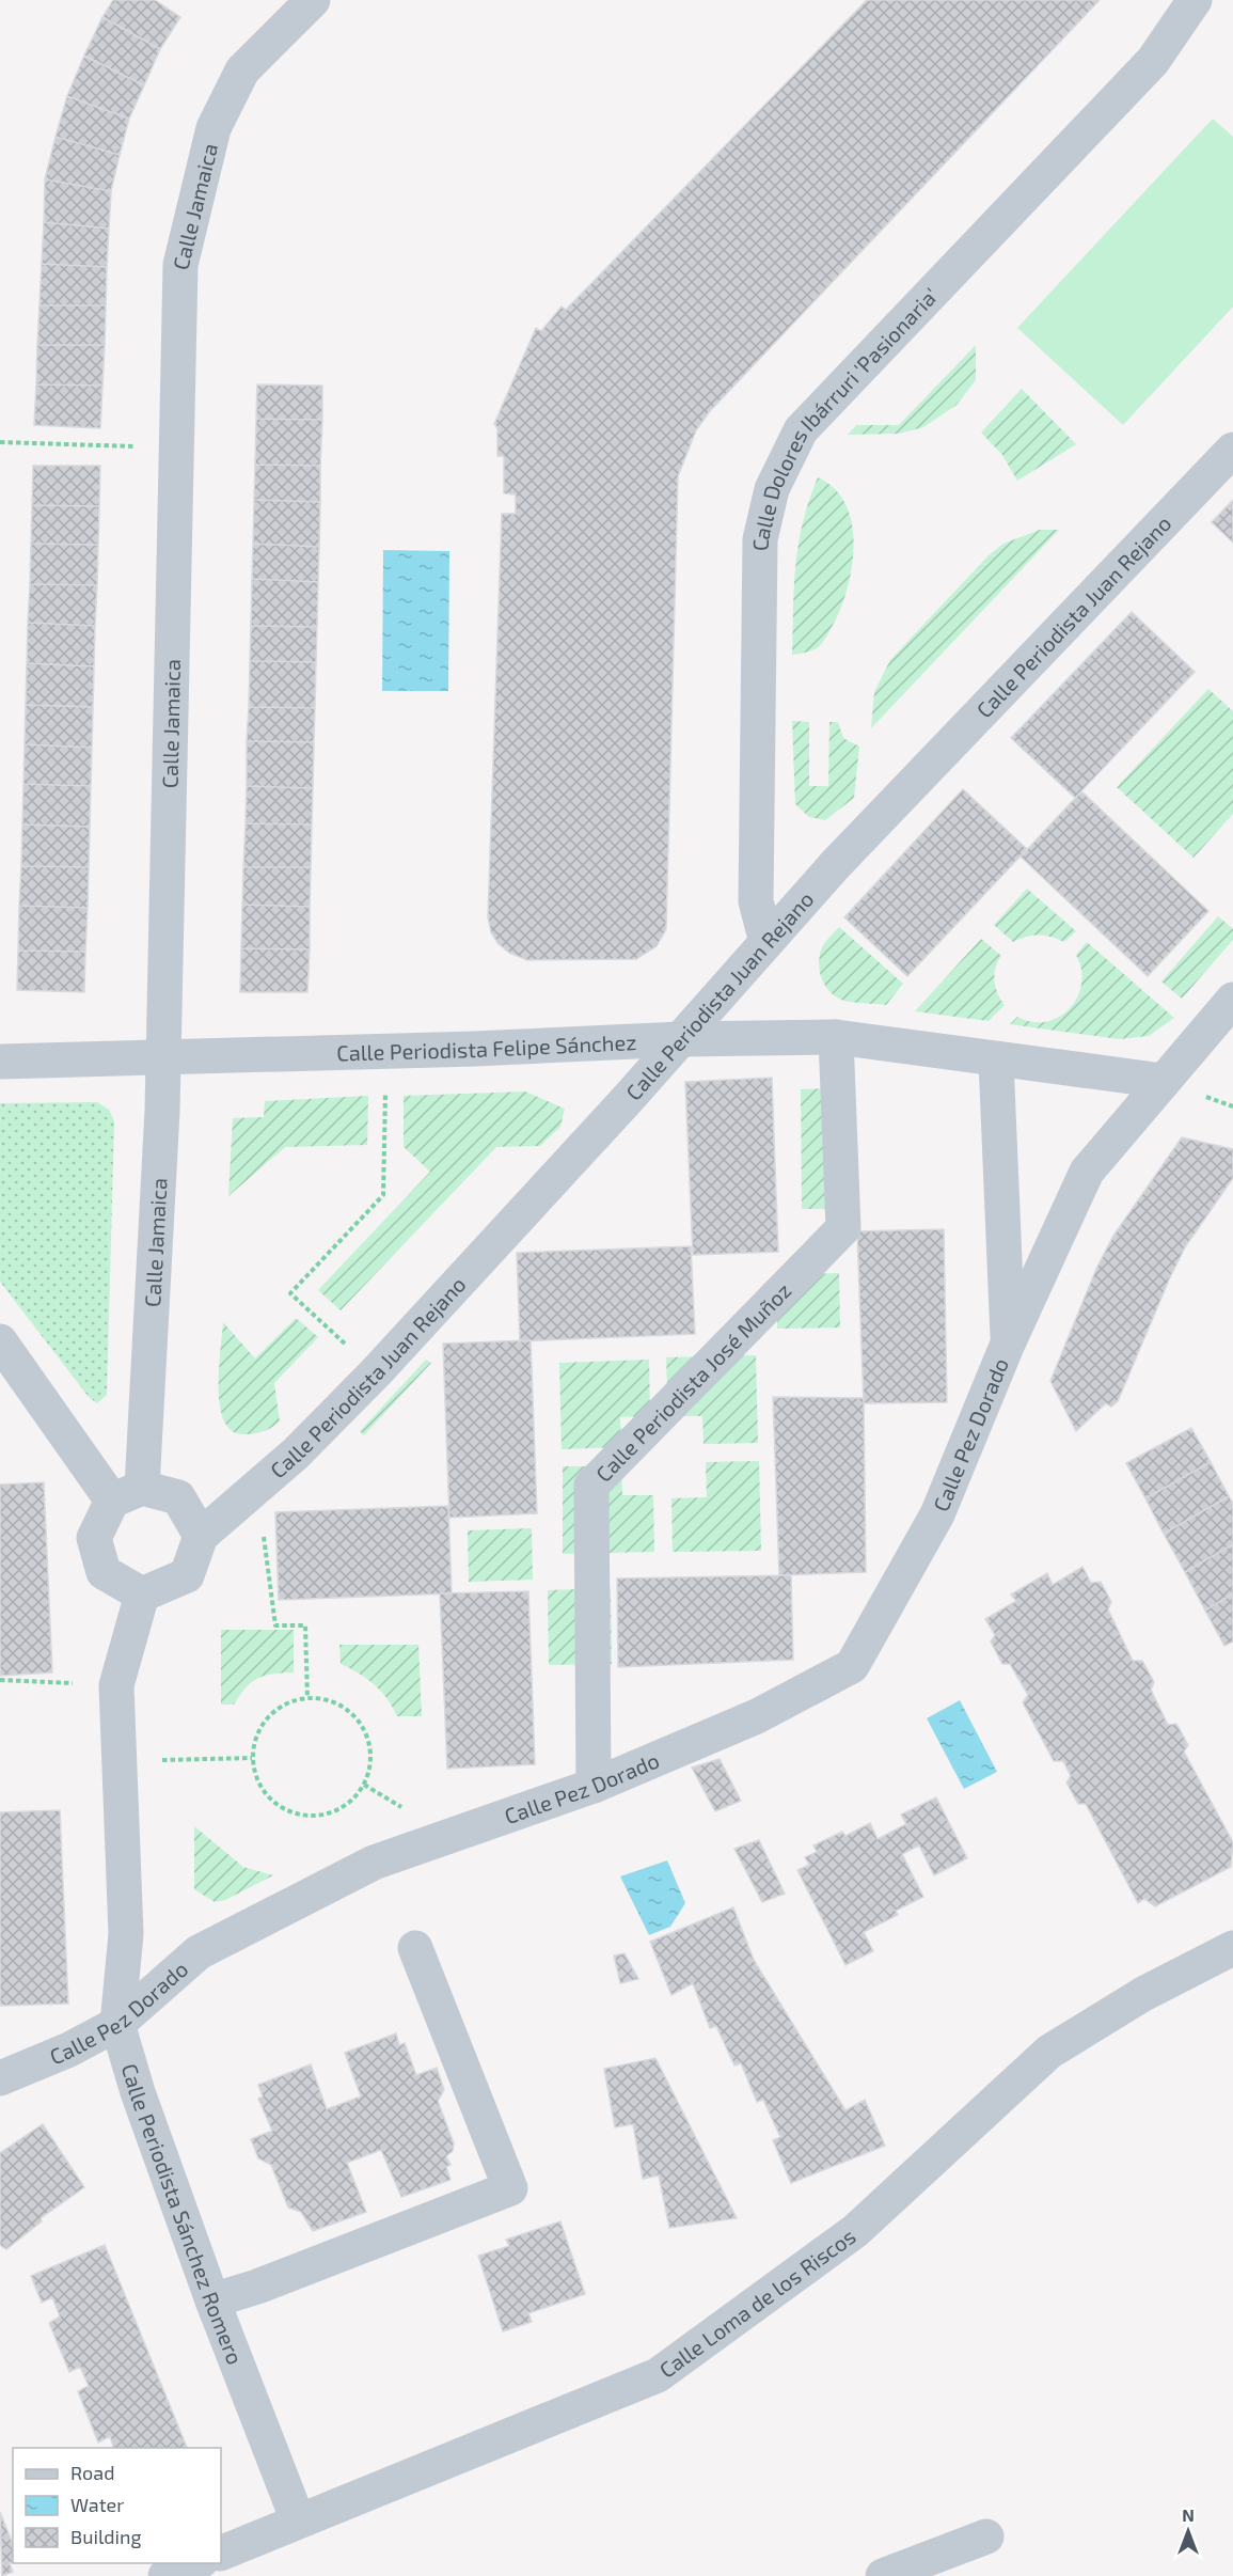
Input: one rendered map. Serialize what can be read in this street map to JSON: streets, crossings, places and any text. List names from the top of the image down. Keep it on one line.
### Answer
{"streets":{"street":["Calle Jamaica","Calle Dolores Ibárruri 'Pasionaria'","Calle Periodista Juan Rejano","Calle Periodista Felipe Sánchez","Calle Periodista José Muñoz","Calle Pez Dorado","Calle Periodista Sánchez Romero","Calle Loma de los Riscos"]},"crossings":[["Calle Jamaica","Calle Periodista Juan Rejano"],["Calle Jamaica","Calle Periodista Felipe Sánchez"],["Calle Jamaica","Calle Periodista Sánchez Romero"],["Calle Dolores Ibárruri 'Pasionaria'","Calle Periodista Juan Rejano"],["Calle Periodista Juan Rejano","Calle Periodista Felipe Sánchez"],["Calle Periodista Juan Rejano","Calle Periodista Sánchez Romero"],["Calle Periodista Felipe Sánchez","Calle Periodista José Muñoz"],["Calle Periodista Felipe Sánchez","Calle Pez Dorado"],["Calle Periodista José Muñoz","Calle Pez Dorado"],["Calle Pez Dorado","Calle Periodista Sánchez Romero"],["Calle Periodista Sánchez Romero","Calle Loma de los Riscos"]],"legend":["Road","Water","Building"],"north":"top"}
